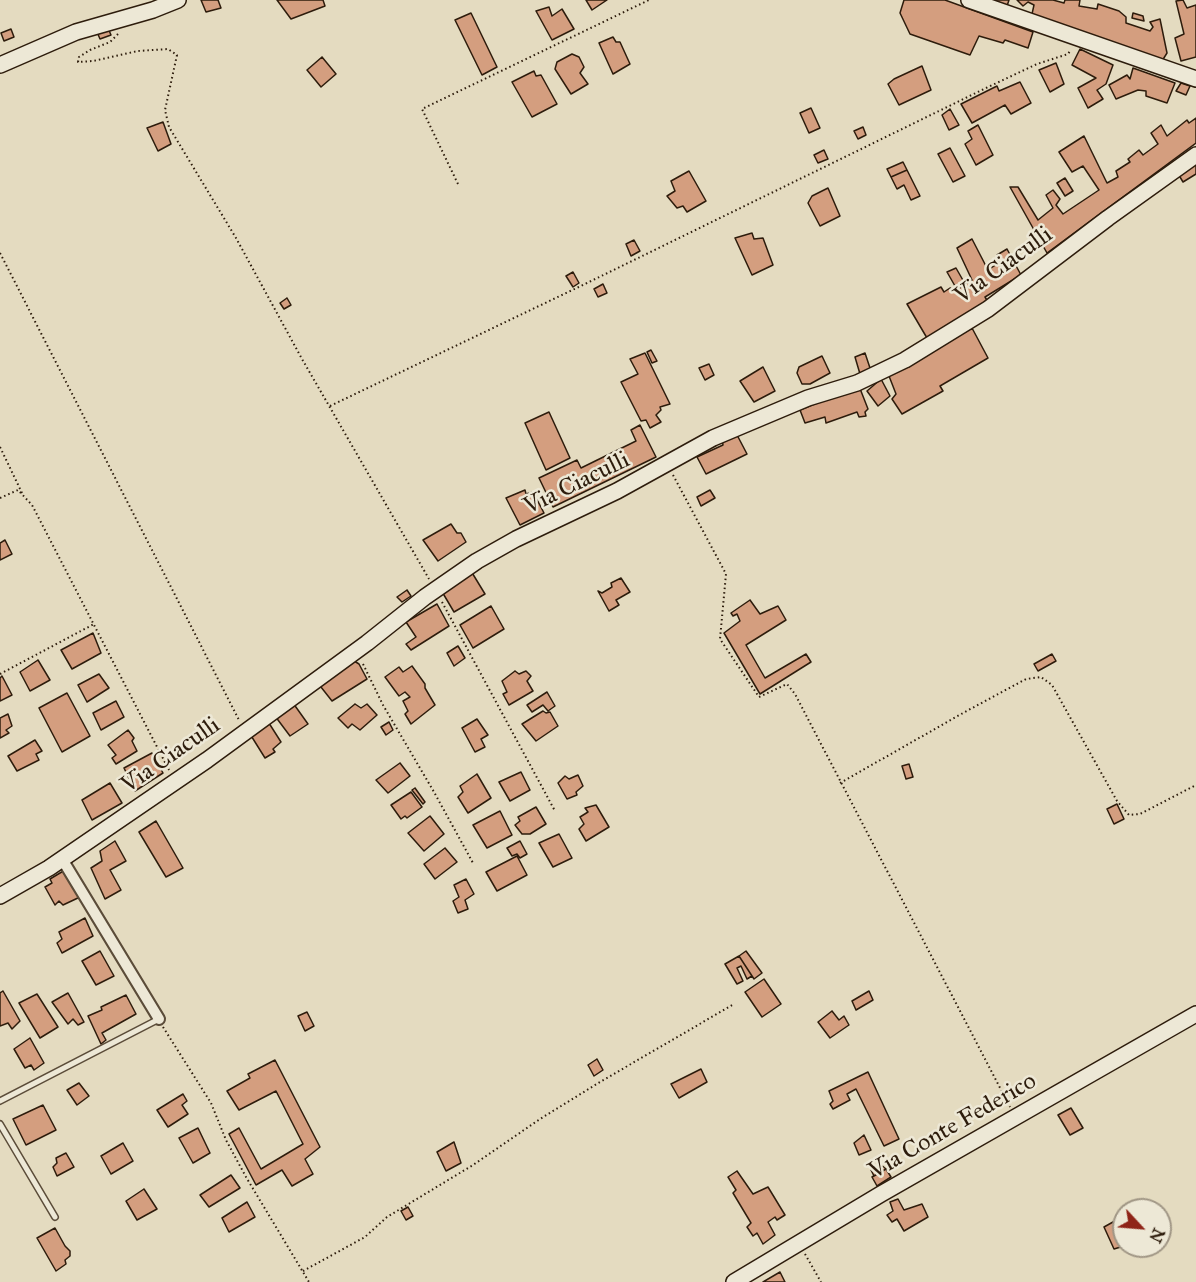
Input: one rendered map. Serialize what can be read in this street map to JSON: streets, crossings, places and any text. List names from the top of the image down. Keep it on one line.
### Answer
{"streets":{"street":["Via Ciaculli","Via Conte Federico"]},"north":"bottom right"}
